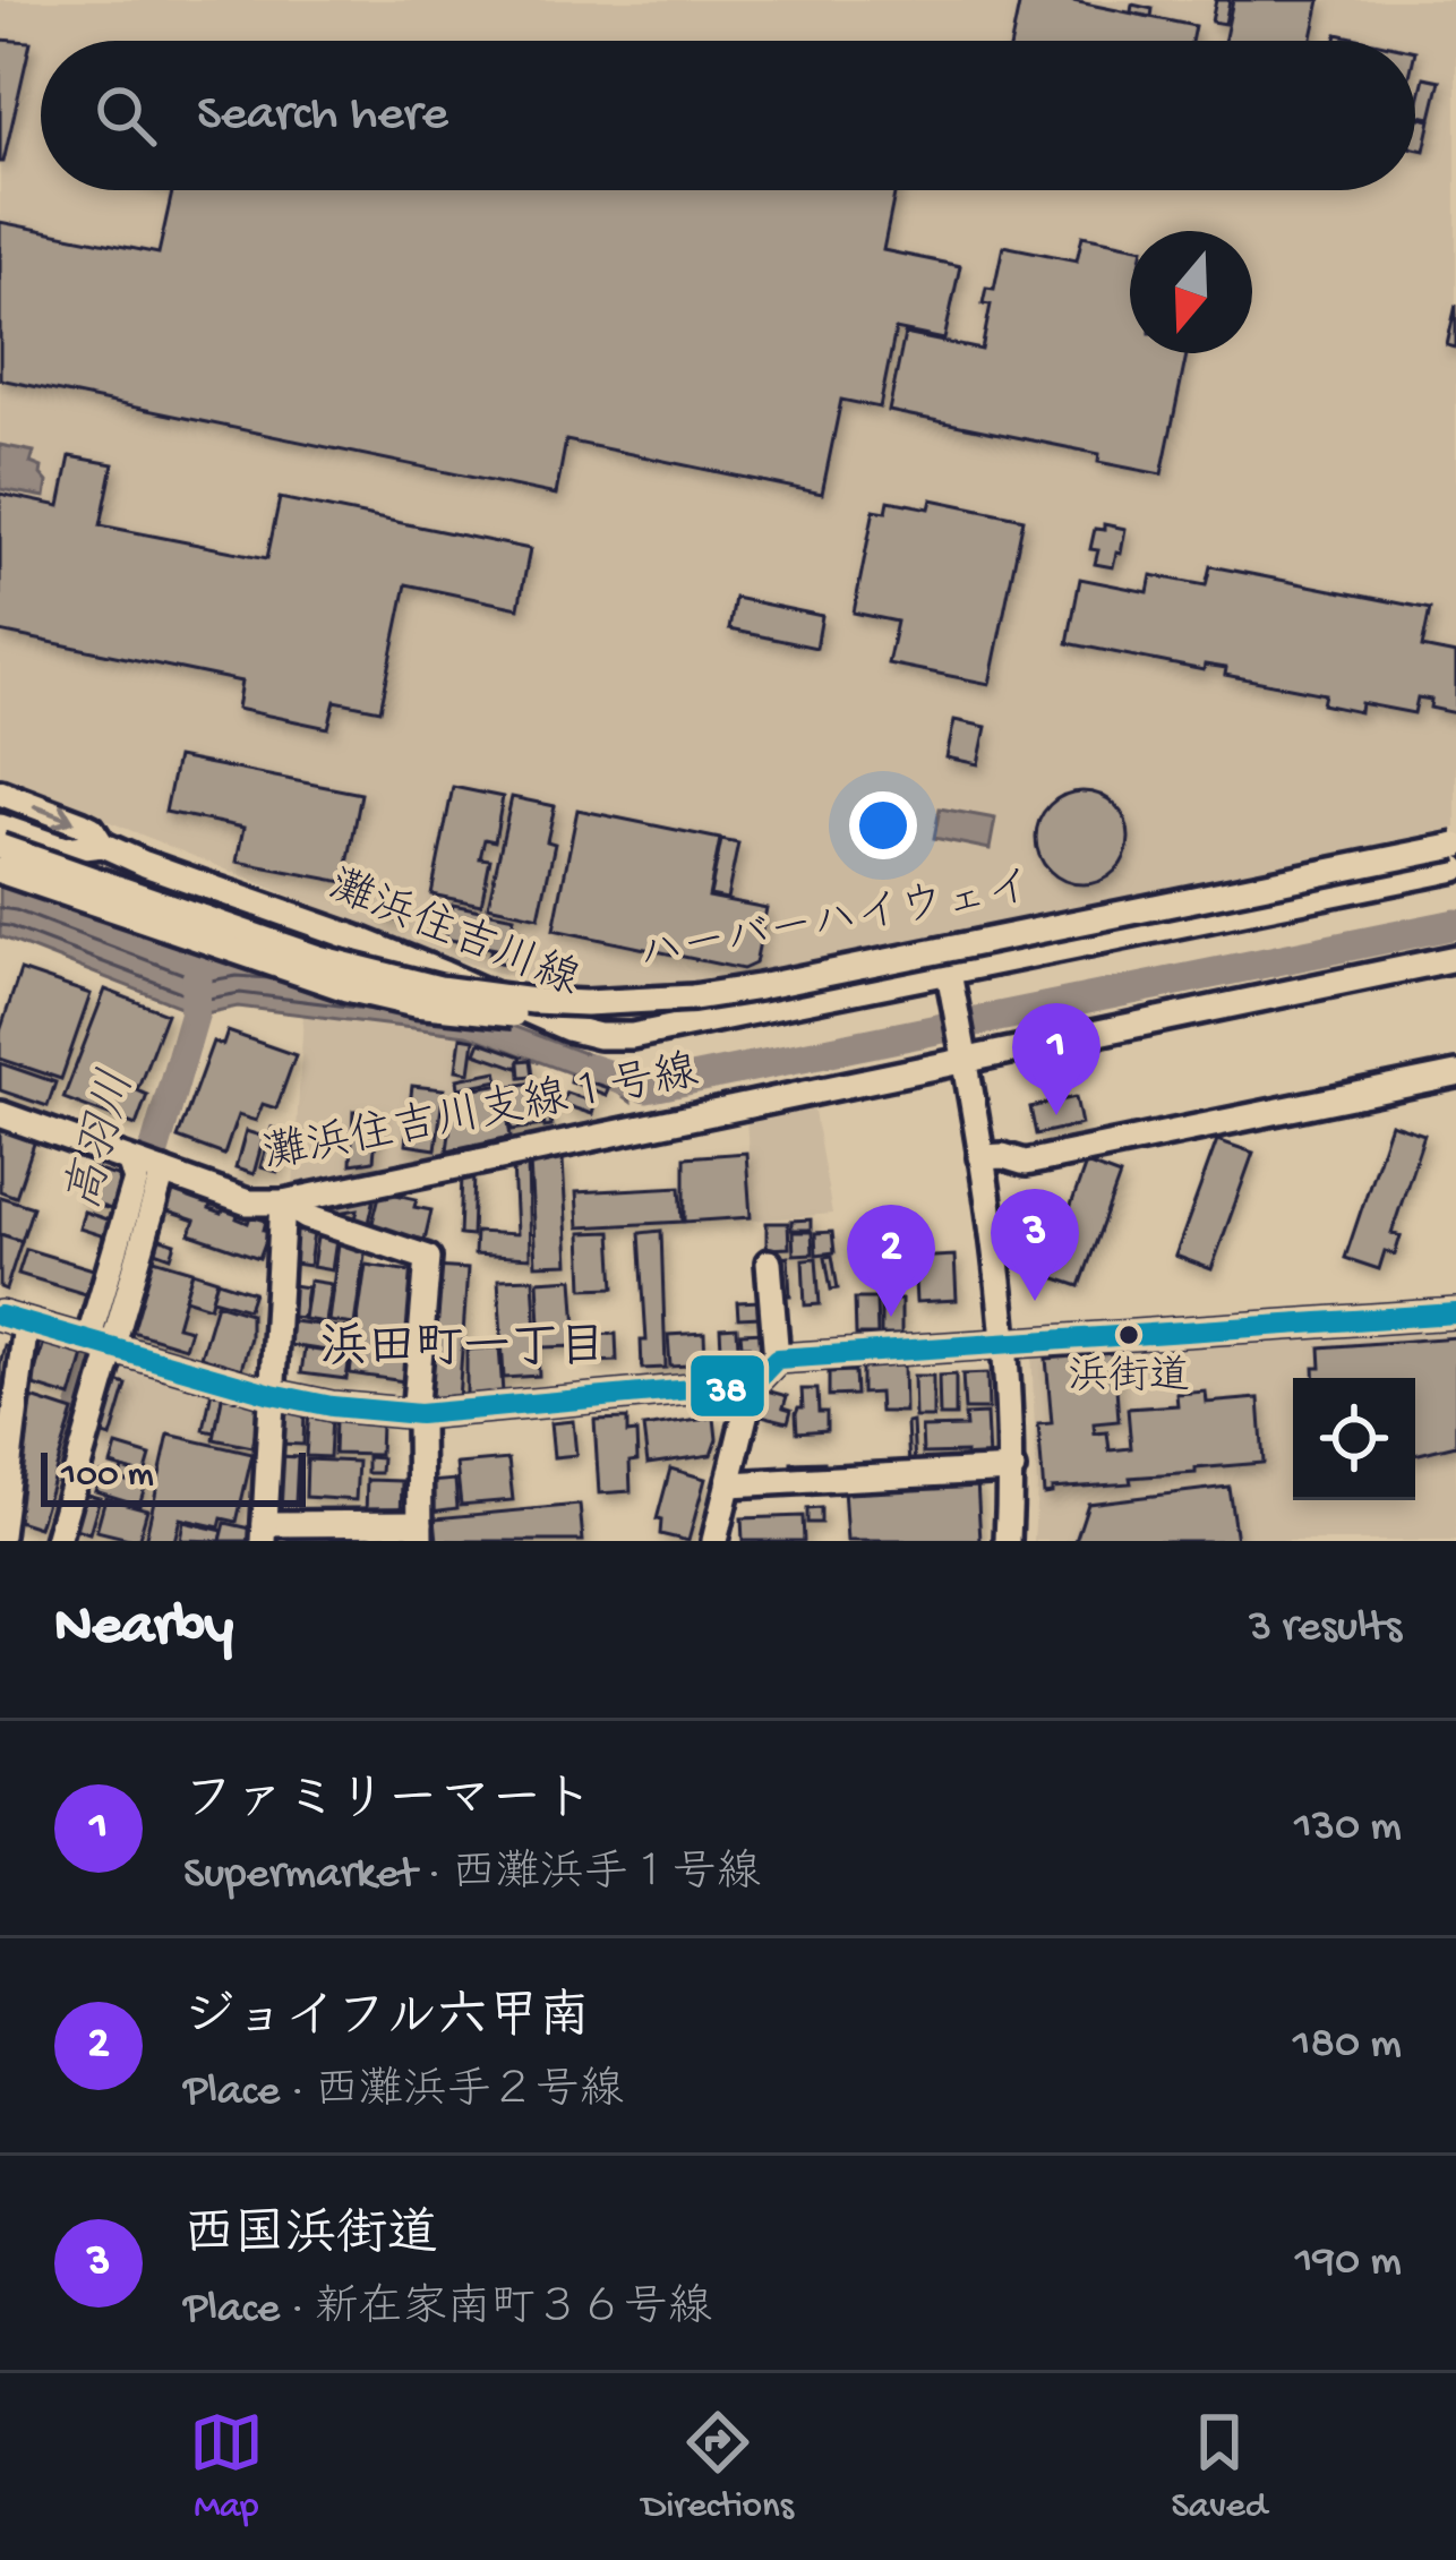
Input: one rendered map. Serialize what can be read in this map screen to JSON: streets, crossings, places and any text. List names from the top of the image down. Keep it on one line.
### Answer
{"streets":{"street":["ハーバーハイウェイ","灘浜住吉川線","灘浜住吉川支線１号線"]},"districts":["浜田町一丁目"],"water":["高羽川"],"places":["浜街道"],"lines":["transit line 38"],"scale_bar":"100 m","north":"bottom","page":{"search":"Search here","pins":["1","3","2"],"scale":"100 m","heading":["Nearby","3 results"],"list":[{"mark":"1","name":"ファミリーマート","note":"Supermarket · 西灘浜手１号線","value":"130 m"},{"mark":"2","name":"ジョイフル六甲南","note":"Place · 西灘浜手２号線","value":"180 m"},{"mark":"3","name":"西国浜街道","note":"Place · 新在家南町３６号線","value":"190 m"}],"nav":["Map","Directions","Saved"]}}
